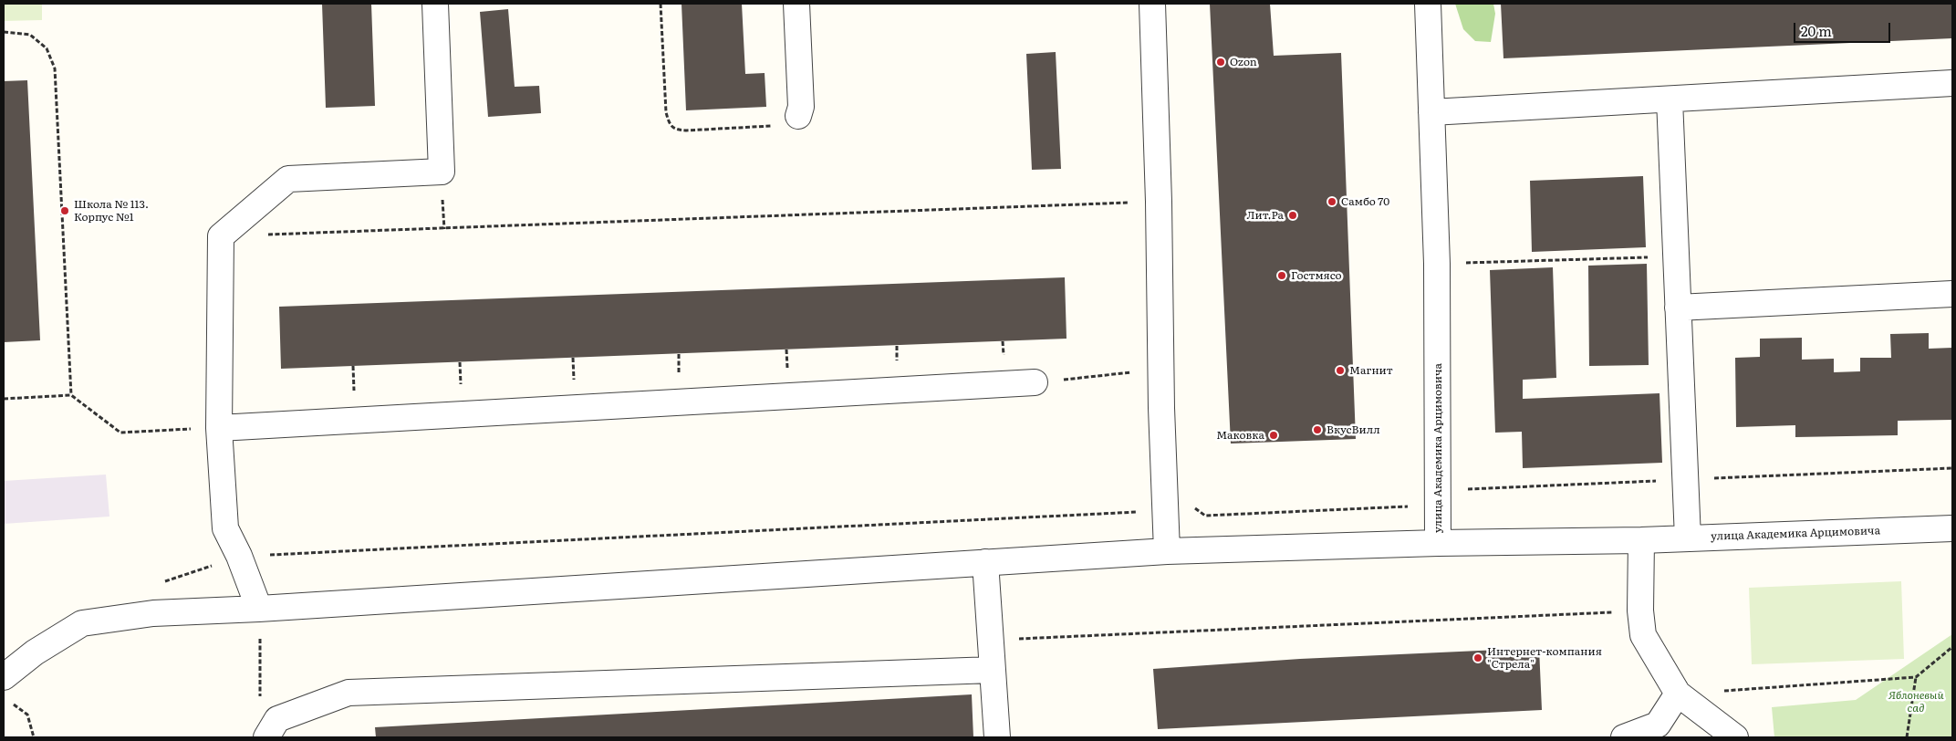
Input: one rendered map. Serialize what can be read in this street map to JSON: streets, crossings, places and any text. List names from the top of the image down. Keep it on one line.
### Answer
{"streets":{"street":["улица Академика Арцимовича"]},"parks":["Яблоневый сад"],"places":["Ozon","Самбо 70","Школа № 113. Корпус №1","Лит.Ра","Гостмясо","Магнит","ВкусВилл","Маковка","Интернет-компания \"Стрела\""],"scale_bar":"20 m"}
